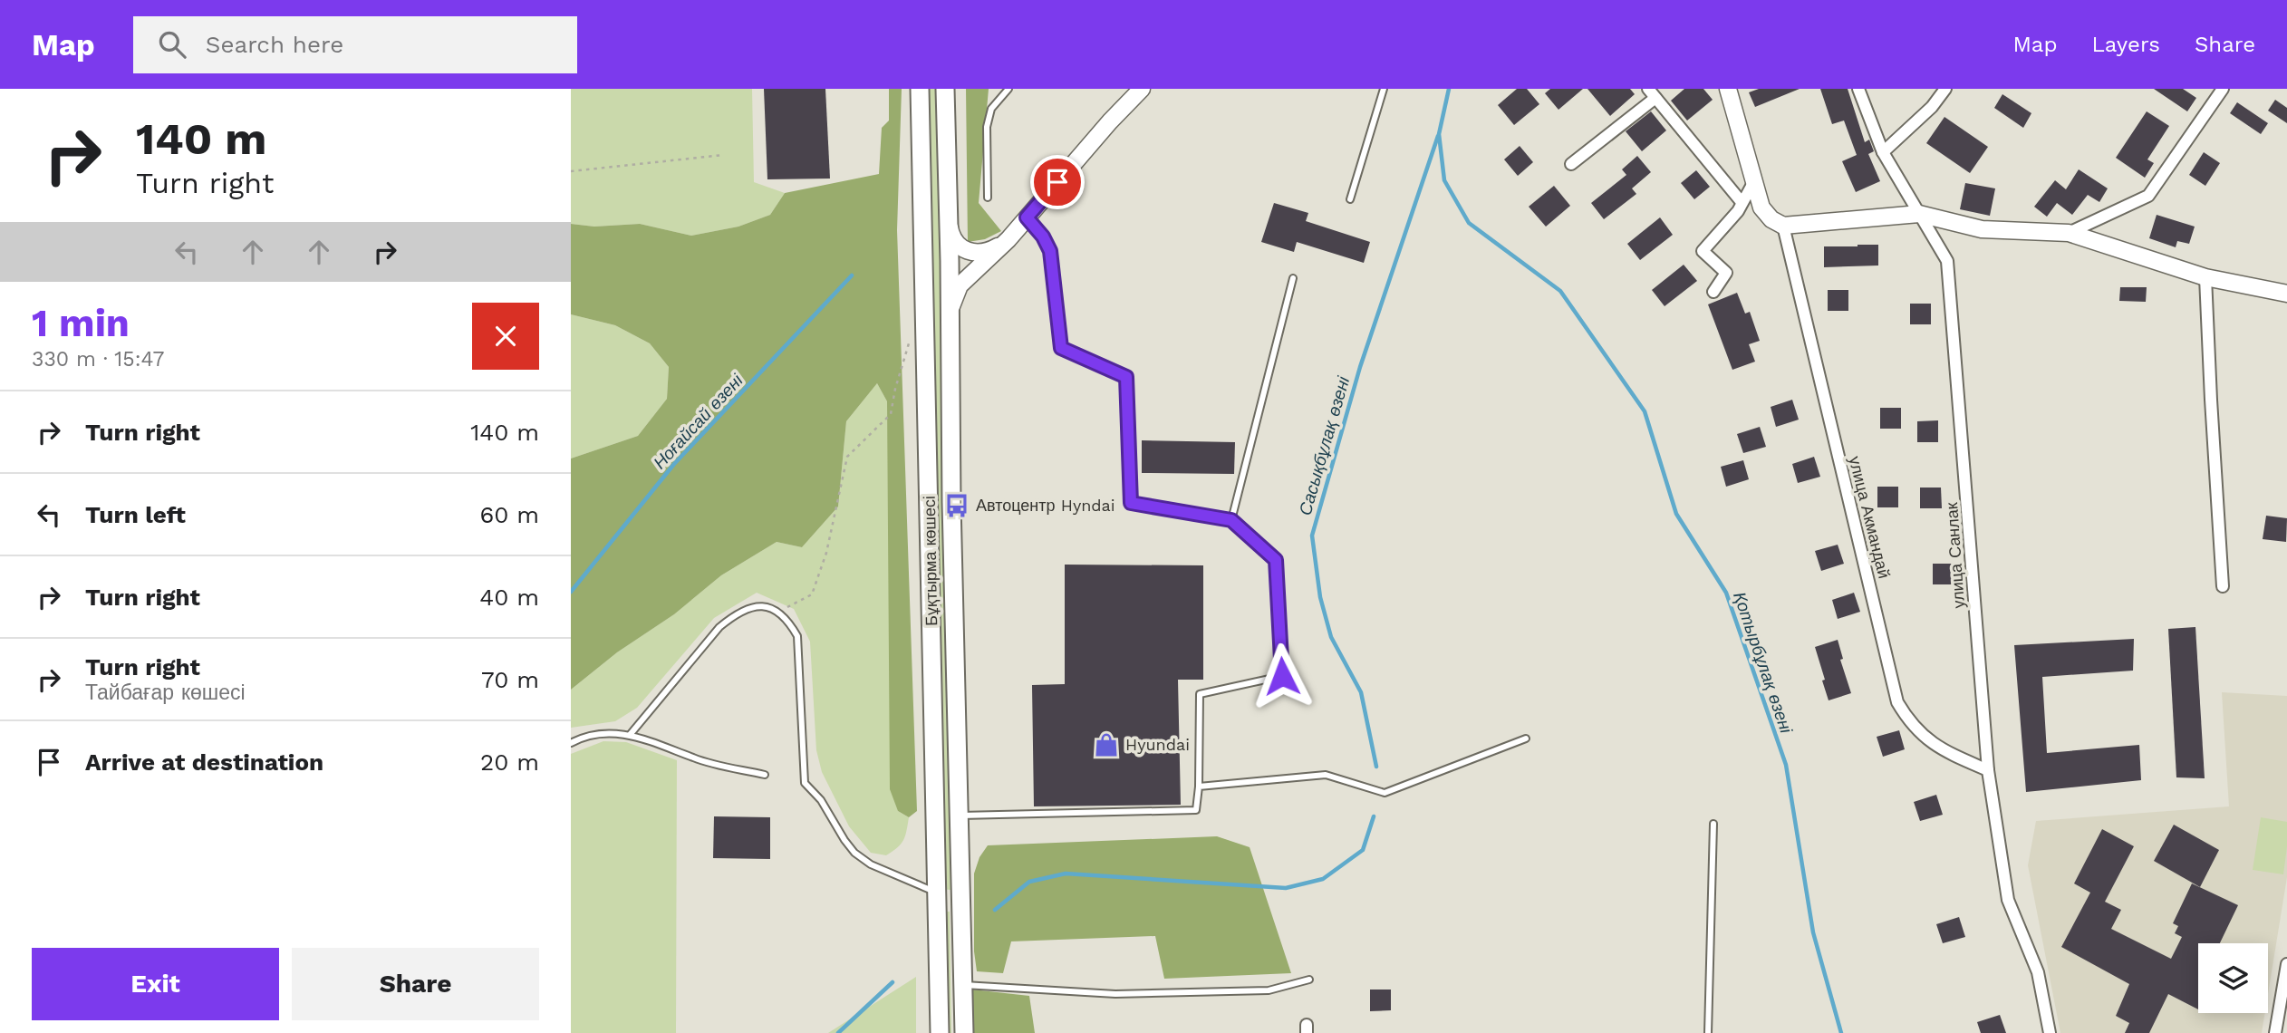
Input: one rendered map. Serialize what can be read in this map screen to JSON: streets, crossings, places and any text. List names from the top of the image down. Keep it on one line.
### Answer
{"streets":{"main road":["Бұқтырма көшесі"],"street":["улица Акмандай","улица Санлак"]},"crossings":[["улица Акмандай","улица Санлак"]],"water":["Ноғайсай өзені","Сасықбұлақ өзені","Қотырбұлақ өзені"],"places":{"bus stop":["Автоцентр Hyndai"],"shop":["Hyundai"]},"page":{"header":"Map","search":"Search here","nav":["Map","Layers","Share"],"turn":["140 m","Turn right"],"heading":["1 min","330 m · 15:47"],"list":[{"name":"Turn right","value":"140 m"},{"name":"Turn left","value":"60 m"},{"name":"Turn right","value":"40 m"},{"name":"Turn right","note":"Тайбағар көшесі","value":"70 m"},{"name":"Arrive at destination","value":"20 m"}],"buttons":["Exit","Share"]}}
